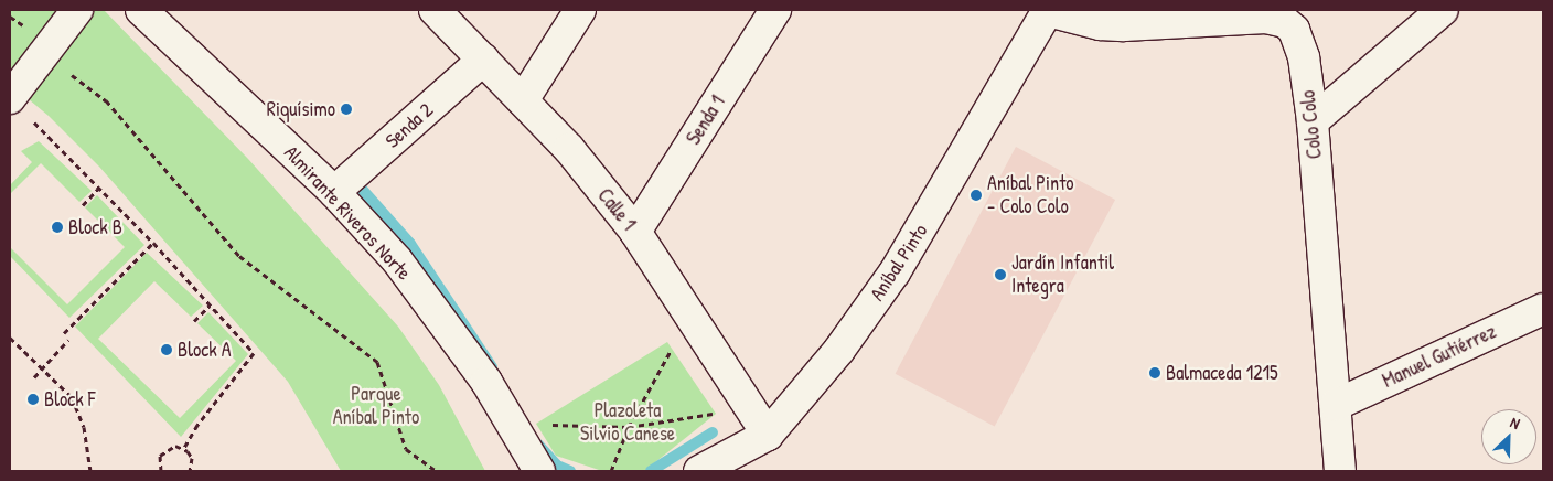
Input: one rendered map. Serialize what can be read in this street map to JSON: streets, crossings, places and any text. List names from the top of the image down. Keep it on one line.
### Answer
{"streets":{"street":["Senda 1","Colo Colo","Senda 2","Calle 1","Almirante Riveros Norte","Aníbal Pinto","Manuel Gutiérrez"]},"crossings":[["Senda 1","Calle 1"],["Colo Colo","Aníbal Pinto"],["Colo Colo","Manuel Gutiérrez"],["Senda 2","Calle 1"],["Senda 2","Almirante Riveros Norte"],["Calle 1","Aníbal Pinto"]],"parks":["Parque Aníbal Pinto","Plazoleta Silvio Canese"],"places":["Riquísimo","Aníbal Pinto - Colo Colo","Block B","Jardín Infantil Integra","Block A","Balmaceda 1215","Block F"],"north":"top right"}
